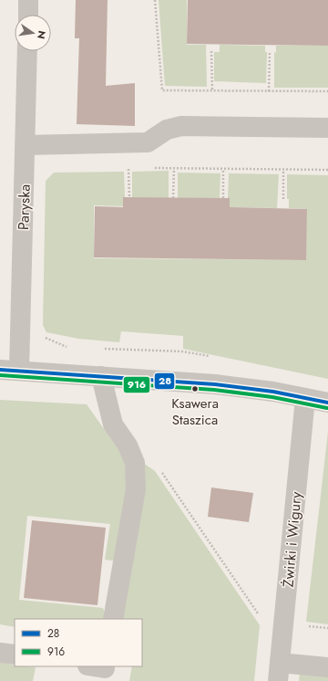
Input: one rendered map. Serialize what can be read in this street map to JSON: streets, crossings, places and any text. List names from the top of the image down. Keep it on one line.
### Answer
{"streets":{"street":["Paryska","Żwirki i Wigury"]},"places":["Ksawera Staszica"],"lines":["transit line 28","transit line 916"],"legend":["28","916"],"north":"right"}
